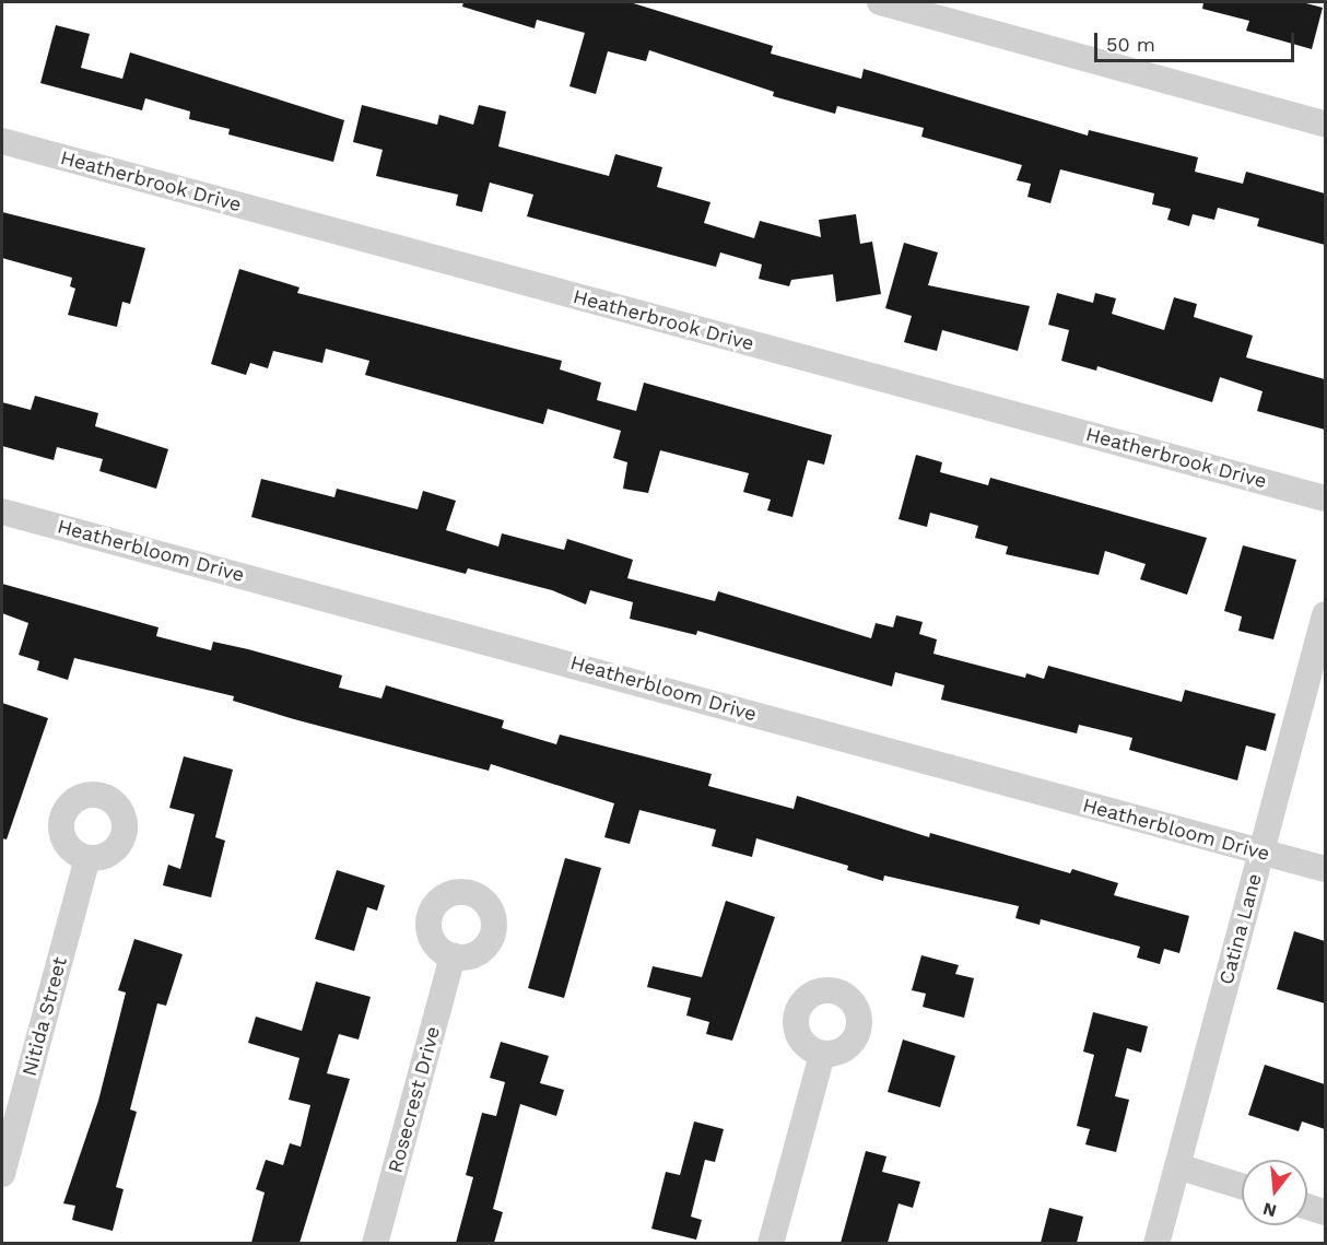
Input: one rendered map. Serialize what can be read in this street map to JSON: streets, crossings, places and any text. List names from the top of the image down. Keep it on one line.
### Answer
{"streets":{"street":["Heatherbrook Drive","Heatherbloom Drive","Catina Lane","Nitida Street","Rosecrest Drive"]},"crossings":[["Heatherbloom Drive","Catina Lane"]],"scale_bar":"50 m","north":"bottom"}
